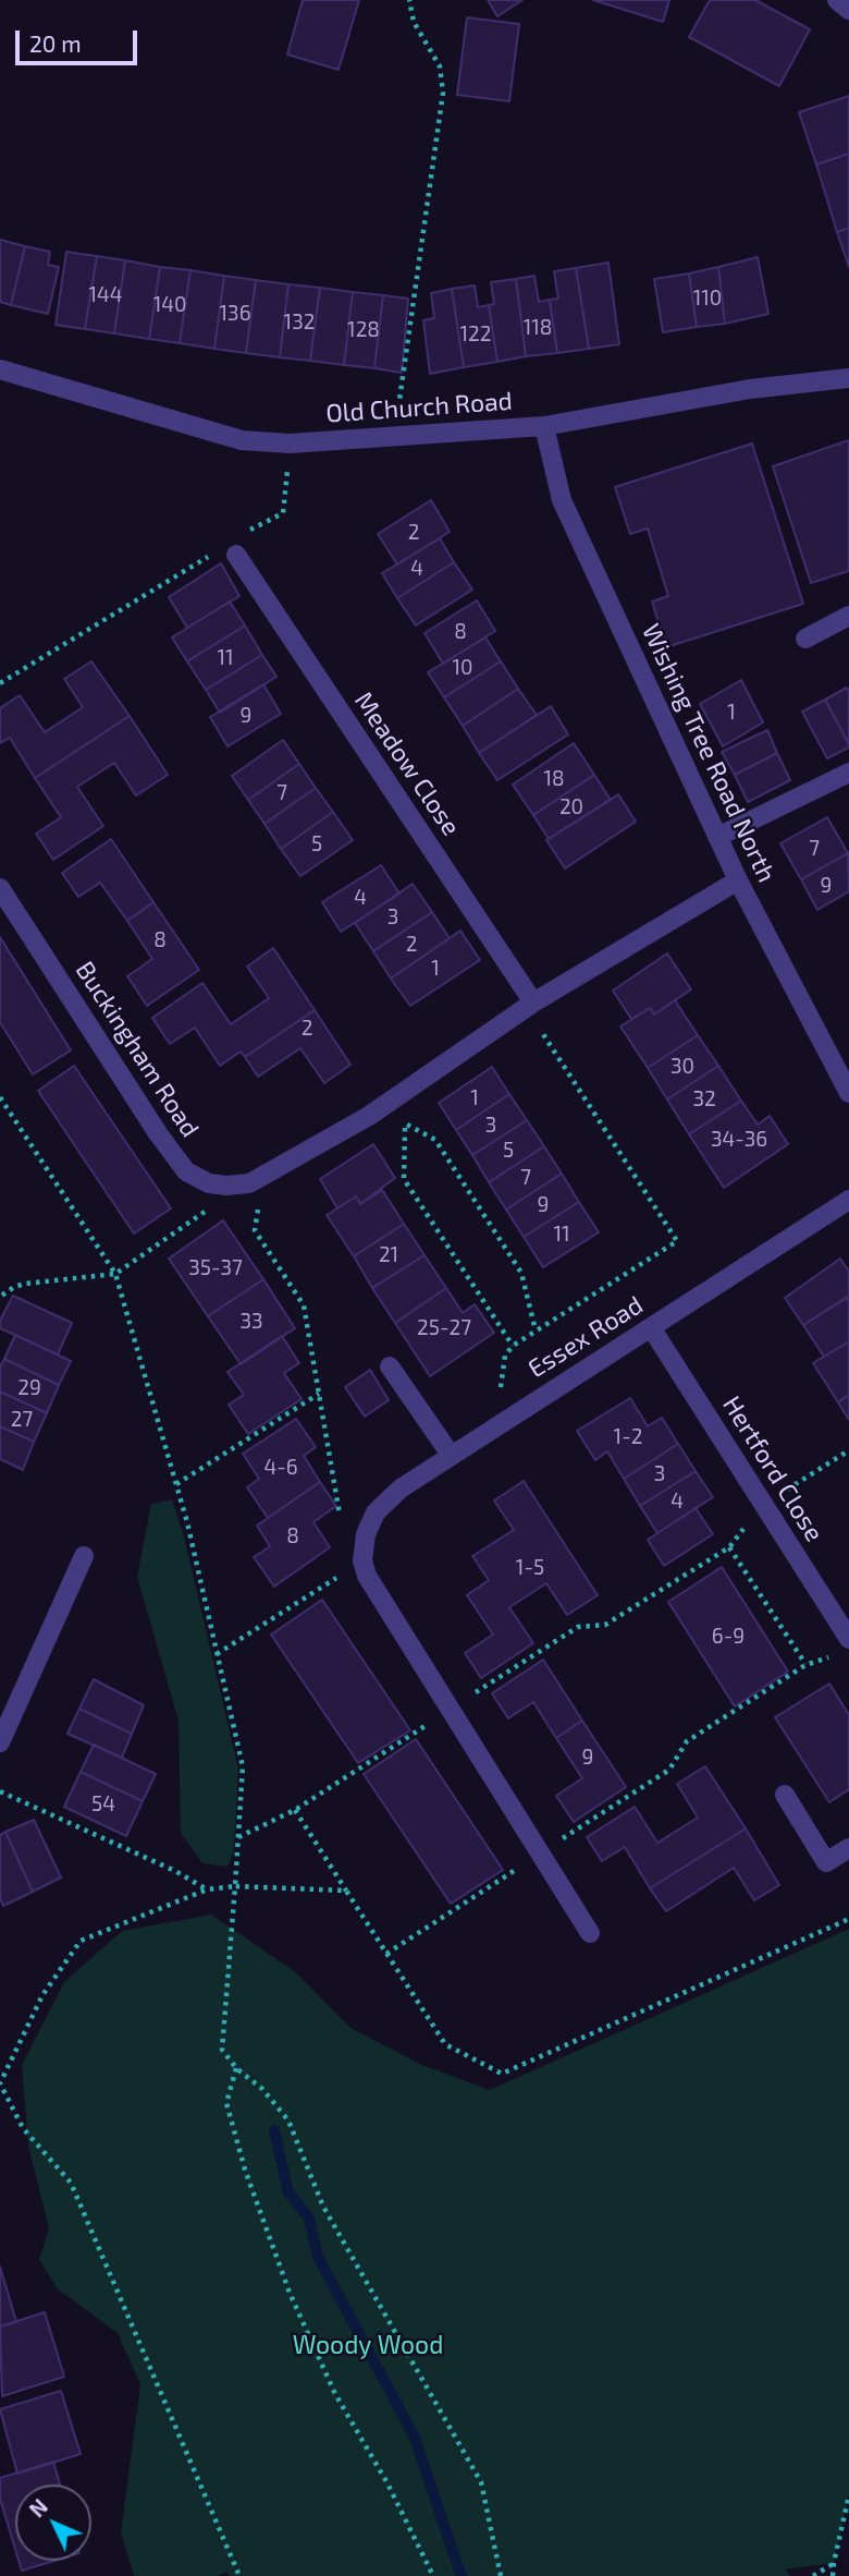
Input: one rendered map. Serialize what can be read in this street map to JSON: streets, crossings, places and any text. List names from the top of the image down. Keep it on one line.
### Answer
{"streets":{"street":["Old Church Road","Wishing Tree Road North","Meadow Close","Buckingham Road","Essex Road","Hertford Close"]},"crossings":[["Old Church Road","Wishing Tree Road North"],["Essex Road","Hertford Close"]],"parks":["Woody Wood"],"house_numbers":["144","110","140","136","132","118","128","122","2","4","8","11","10","1","9","18","7","20","5","7","9","4","3","8","2","1","2","30","1","32","3","34-36","5","7","9","11","21","35-37","33","25-27","29","27","1-2","4-6","3","4","8","1-5","6-9","9","54"],"scale_bar":"20 m","north":"top left"}
